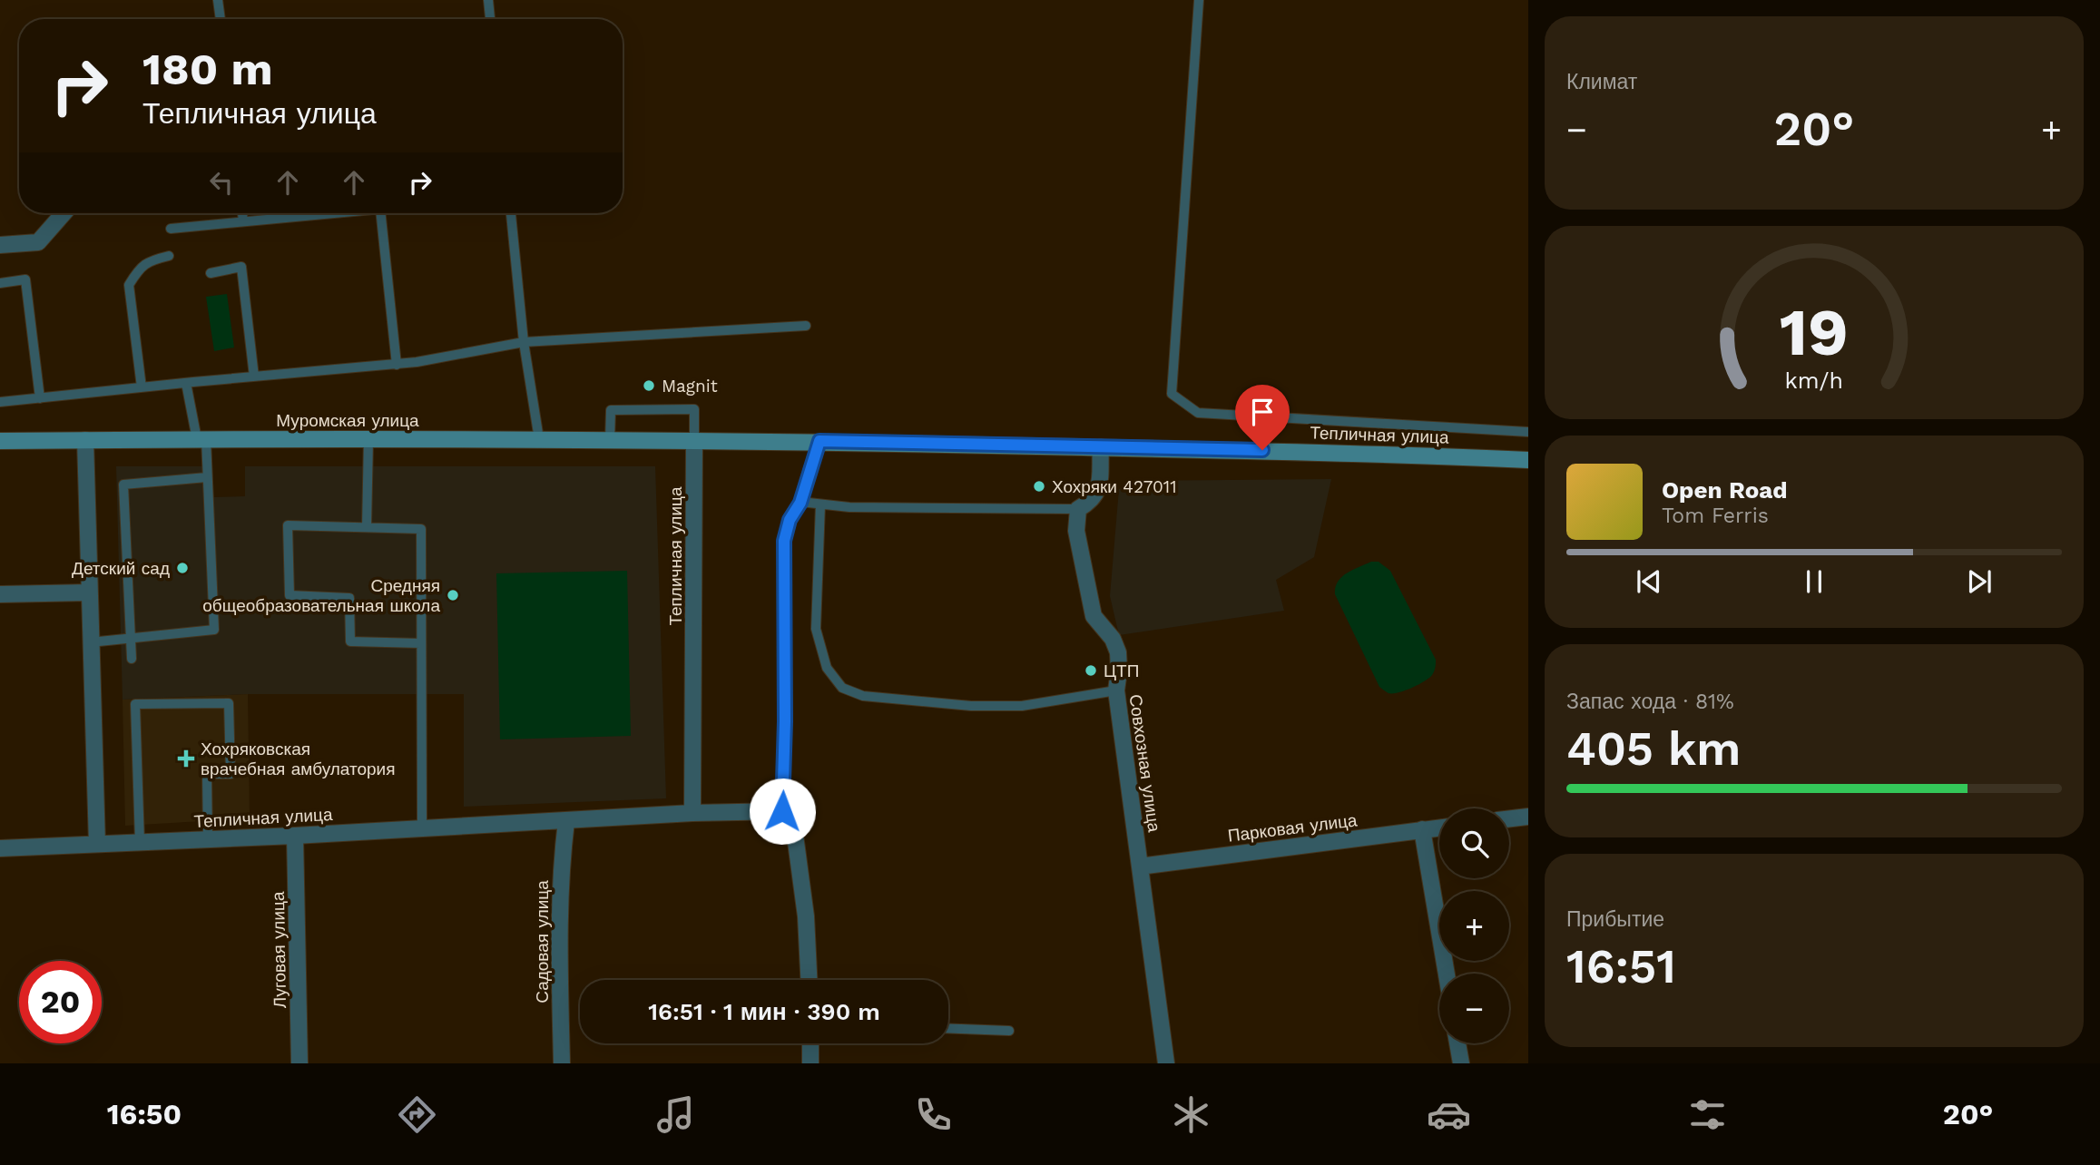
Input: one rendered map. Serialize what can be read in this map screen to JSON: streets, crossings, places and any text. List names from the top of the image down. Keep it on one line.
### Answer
{"streets":{"street":["Муромская улица","Тепличная улица","Совхозная улица","Парковая улица","Садовая улица","Луговая улица"]},"crossings":[["Муромская улица","Тепличная улица"],["Тепличная улица","Садовая улица"],["Тепличная улица","Луговая улица"],["Совхозная улица","Парковая улица"]],"places":{"other":["Magnit","Хохряки 427011","Детский сад","Средняя общеобразовательная школа","ЦТП"],"health":["Хохряковская врачебная амбулатория"]},"page":{"tile":["Климат",["Запас хода · 81%","405 km"],["Прибытие","16:51"]],"turn":["180 m","Тепличная улица"],"heat":["−","20°","+"],"song":["Open Road","Tom Ferris"],"map_buttons":["+","−"],"limit":"20","trip":"16:51 · 1 мин · 390 m","tabs":["16:50","20°"],"gauge":["19","km/h"]}}
